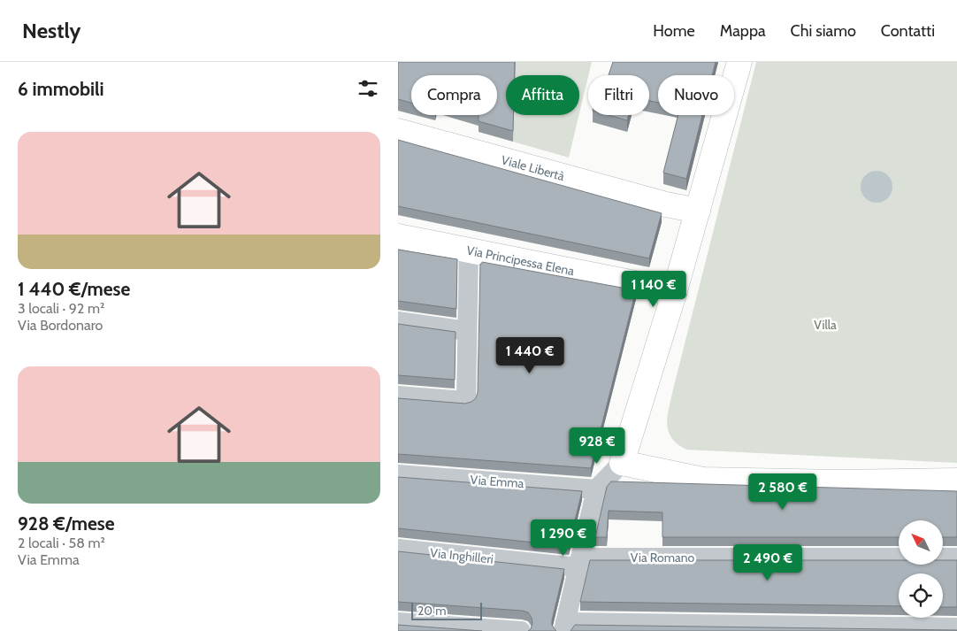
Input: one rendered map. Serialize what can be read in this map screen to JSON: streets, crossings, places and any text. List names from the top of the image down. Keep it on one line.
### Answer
{"streets":{"street":["Viale Libertà","Via Principessa Elena","Via Emma","Via Inghilleri","Via Romano"]},"crossings":[["Via Inghilleri","Via Romano"]],"parks":["Villa"],"scale_bar":"20 m","north":"top left","page":{"header":"Nestly","nav":["Home","Mappa","Chi siamo","Contatti"],"heading":"6 immobili","chip":["Compra","Affitta","Filtri","Nuovo"],"list":[{"name":"1 440 €/mese","note":"3 locali · 92 m² · Via Bordonaro"},{"name":"928 €/mese","note":"2 locali · 58 m² · Via Emma"}],"price":["1 140 €","1 440 €","928 €","2 580 €","1 290 €","2 490 €"],"scale":"20 m"}}
